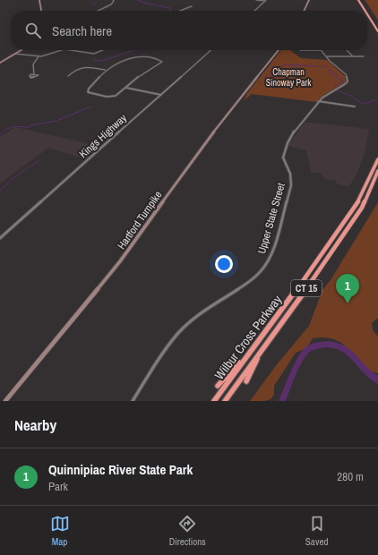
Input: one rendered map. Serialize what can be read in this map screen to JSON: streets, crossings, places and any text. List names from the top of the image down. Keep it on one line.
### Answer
{"streets":{"highway":["CT 15","Wilbur Cross Parkway"],"main road":["Hartford Turnpike"],"street":["Kings Highway","Upper State Street"]},"parks":["Chapman Sinoway Park"],"page":{"search":"Search here","pins":"1","heading":"Nearby","list":[{"mark":"1","name":"Quinnipiac River State Park","note":"Park","value":"280 m"}],"nav":["Map","Directions","Saved"]}}
